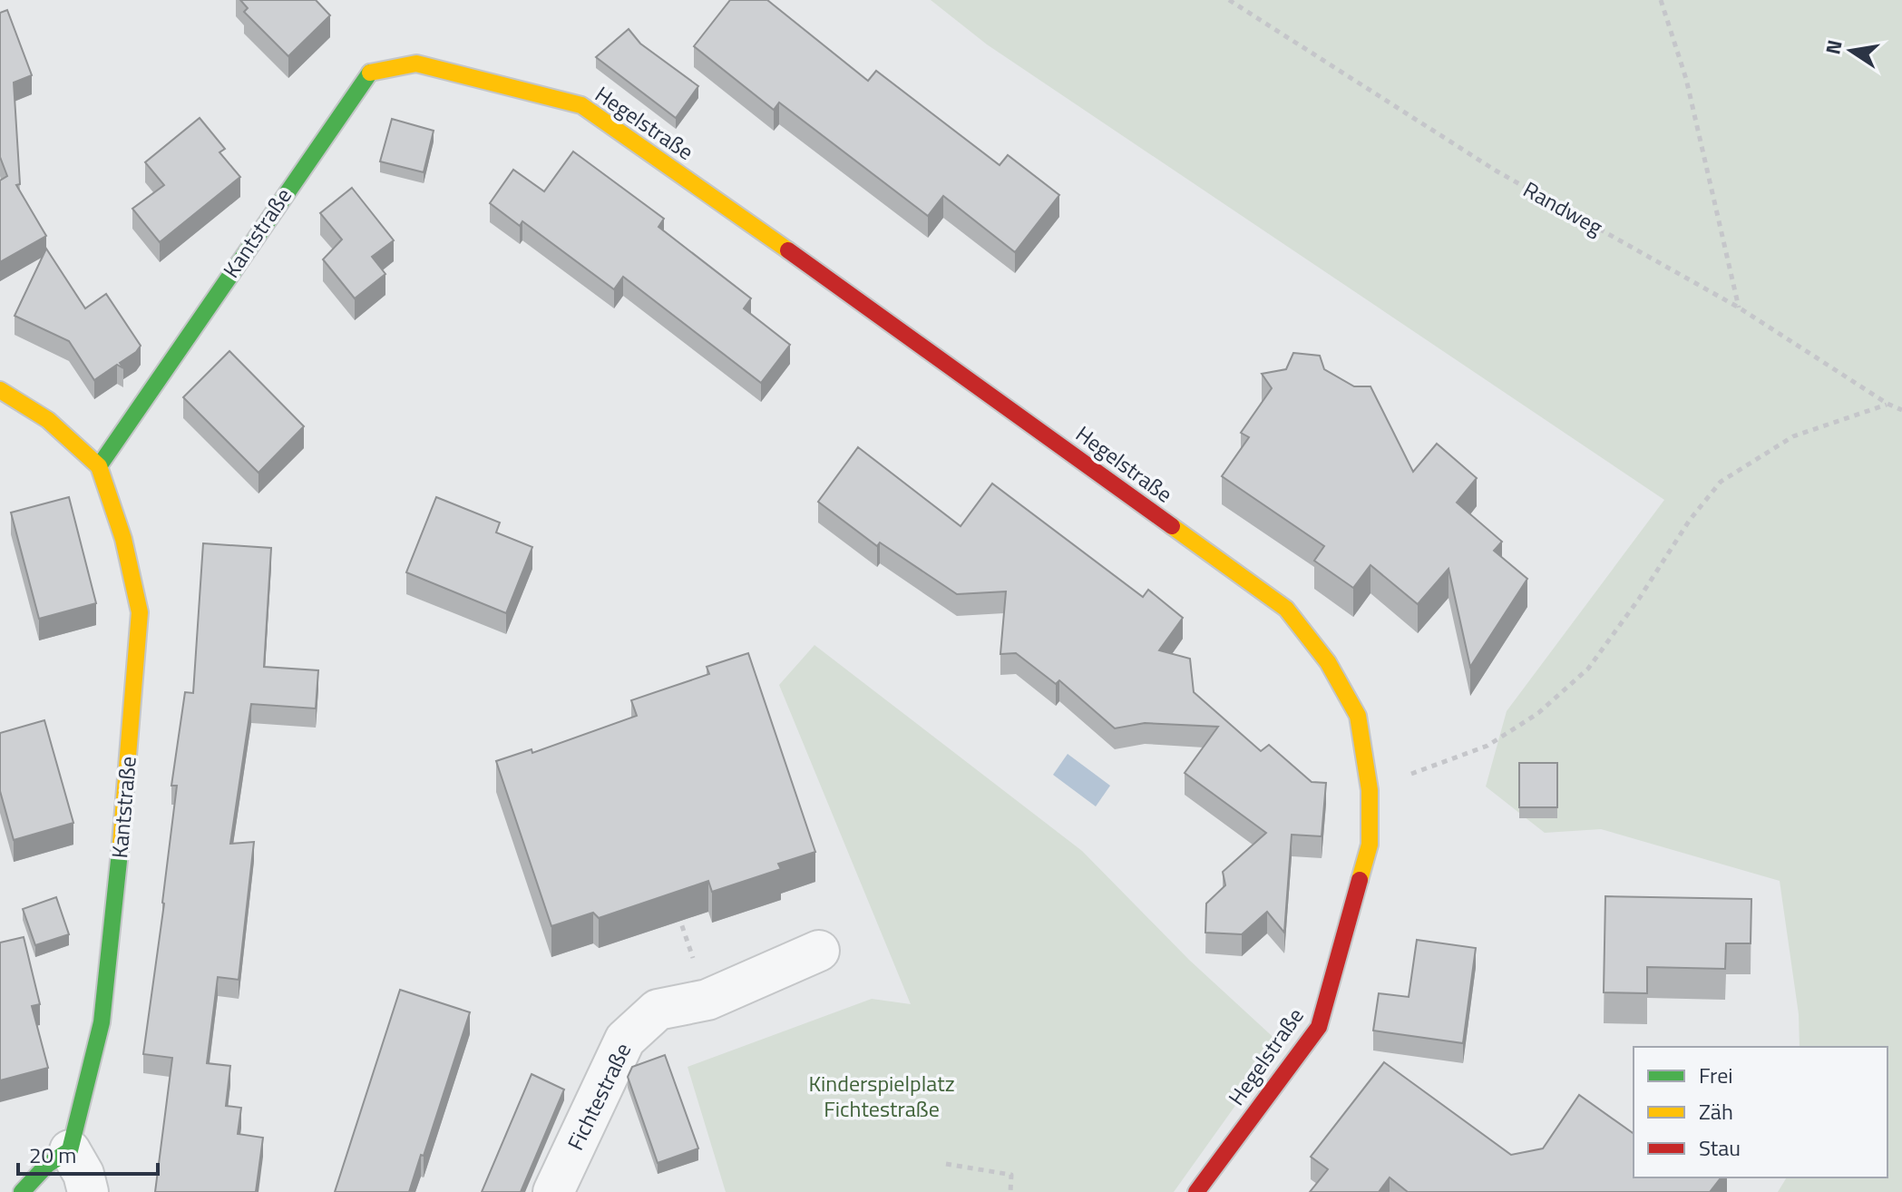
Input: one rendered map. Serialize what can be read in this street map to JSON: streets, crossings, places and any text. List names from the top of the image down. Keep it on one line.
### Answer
{"streets":{"street":["Hegelstraße","Kantstraße","Fichtestraße"],"path":["Randweg"]},"crossings":[["Hegelstraße","Kantstraße"]],"parks":["Kinderspielplatz Fichtestraße"],"legend":["Frei","Zäh","Stau"],"scale_bar":"20 m","north":"left"}
